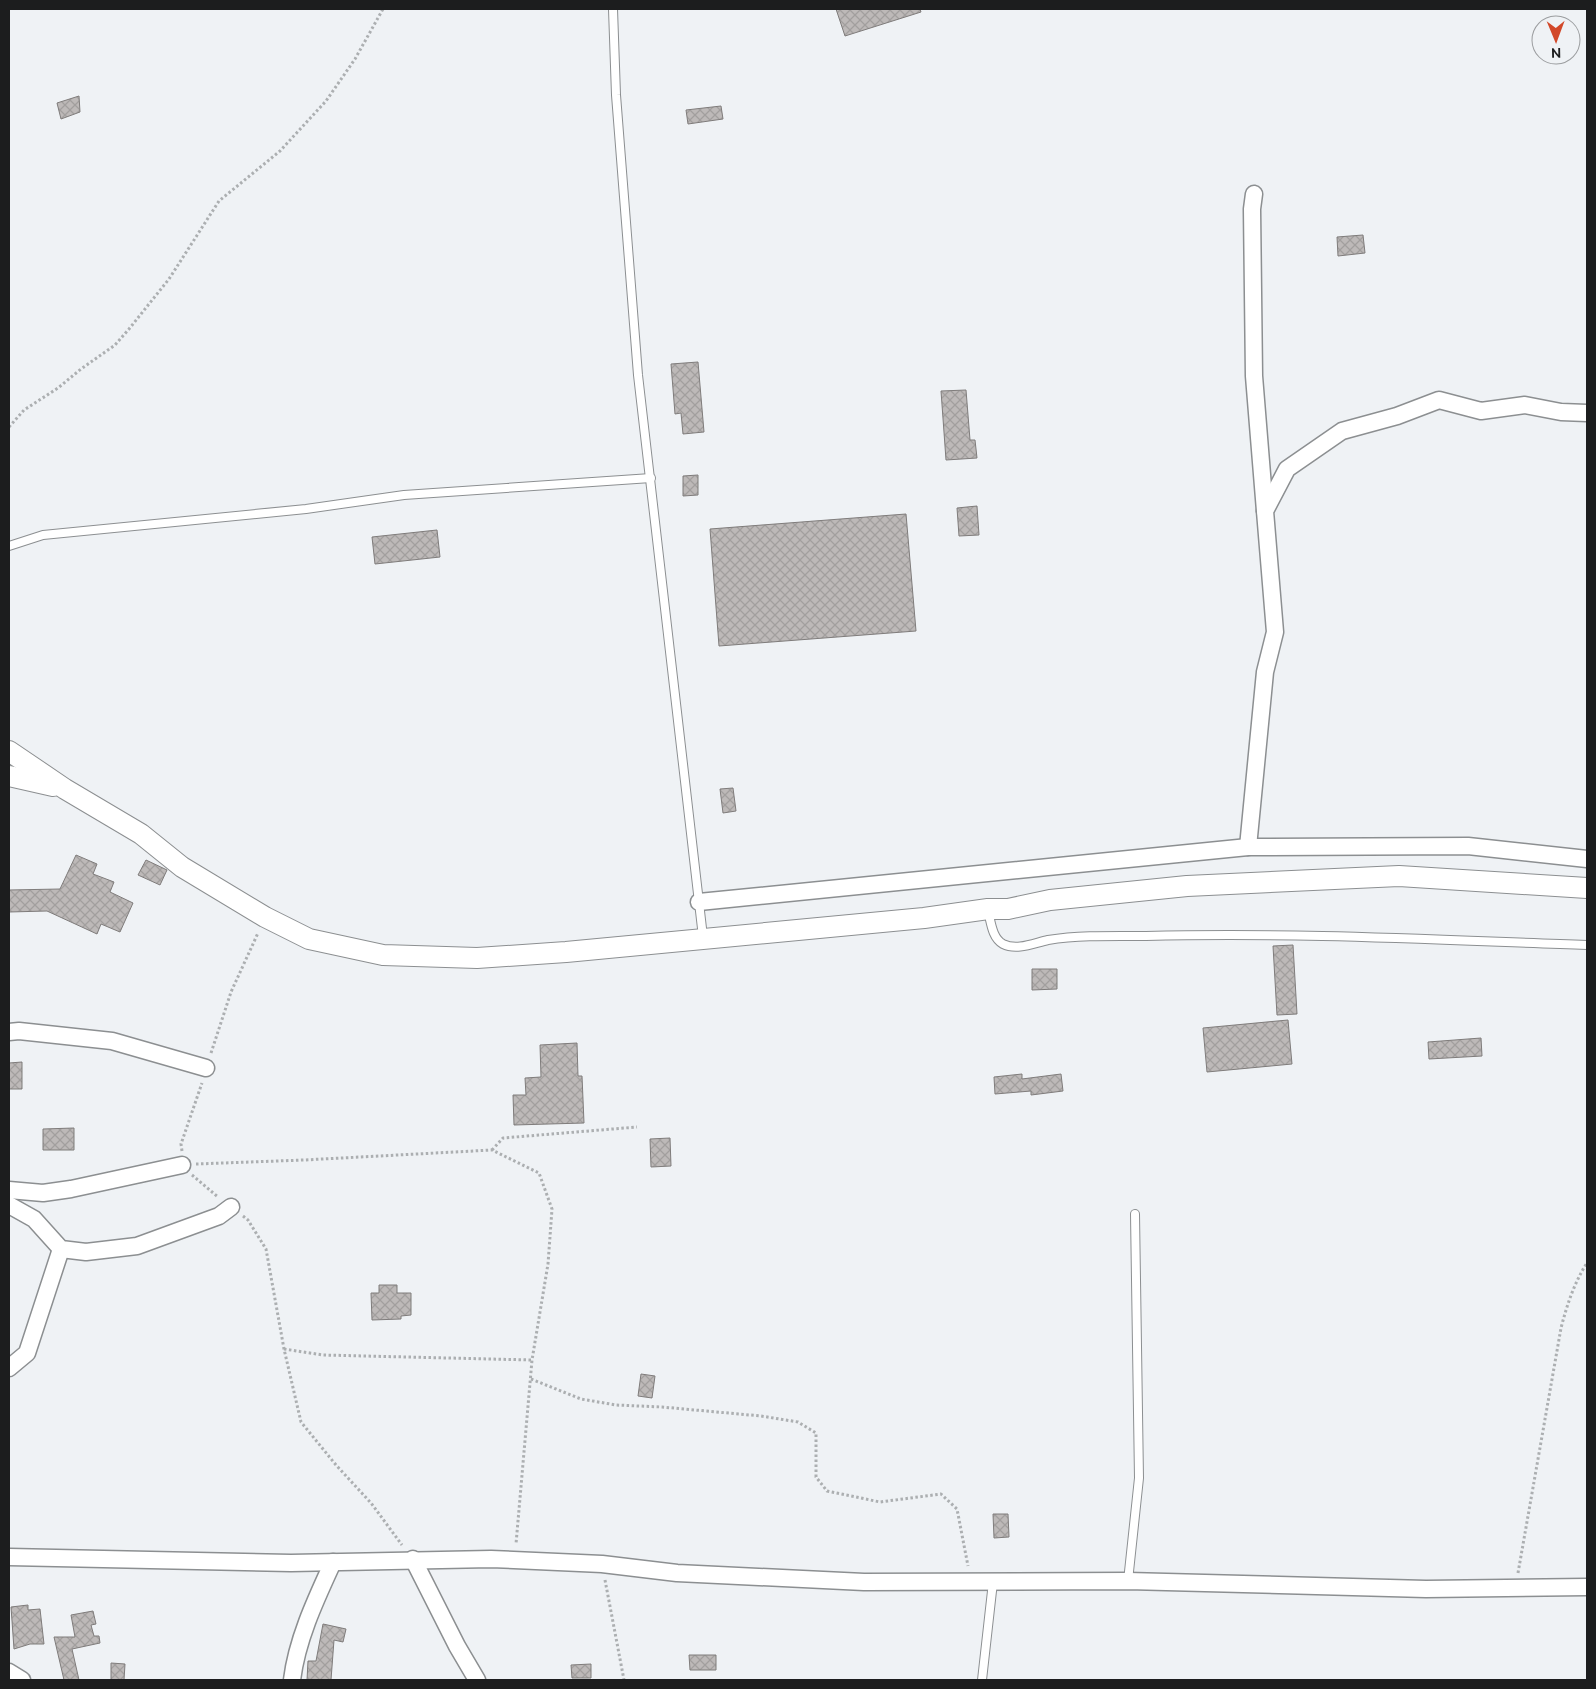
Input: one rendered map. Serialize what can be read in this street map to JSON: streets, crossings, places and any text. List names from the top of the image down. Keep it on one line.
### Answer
{"north":"bottom"}
